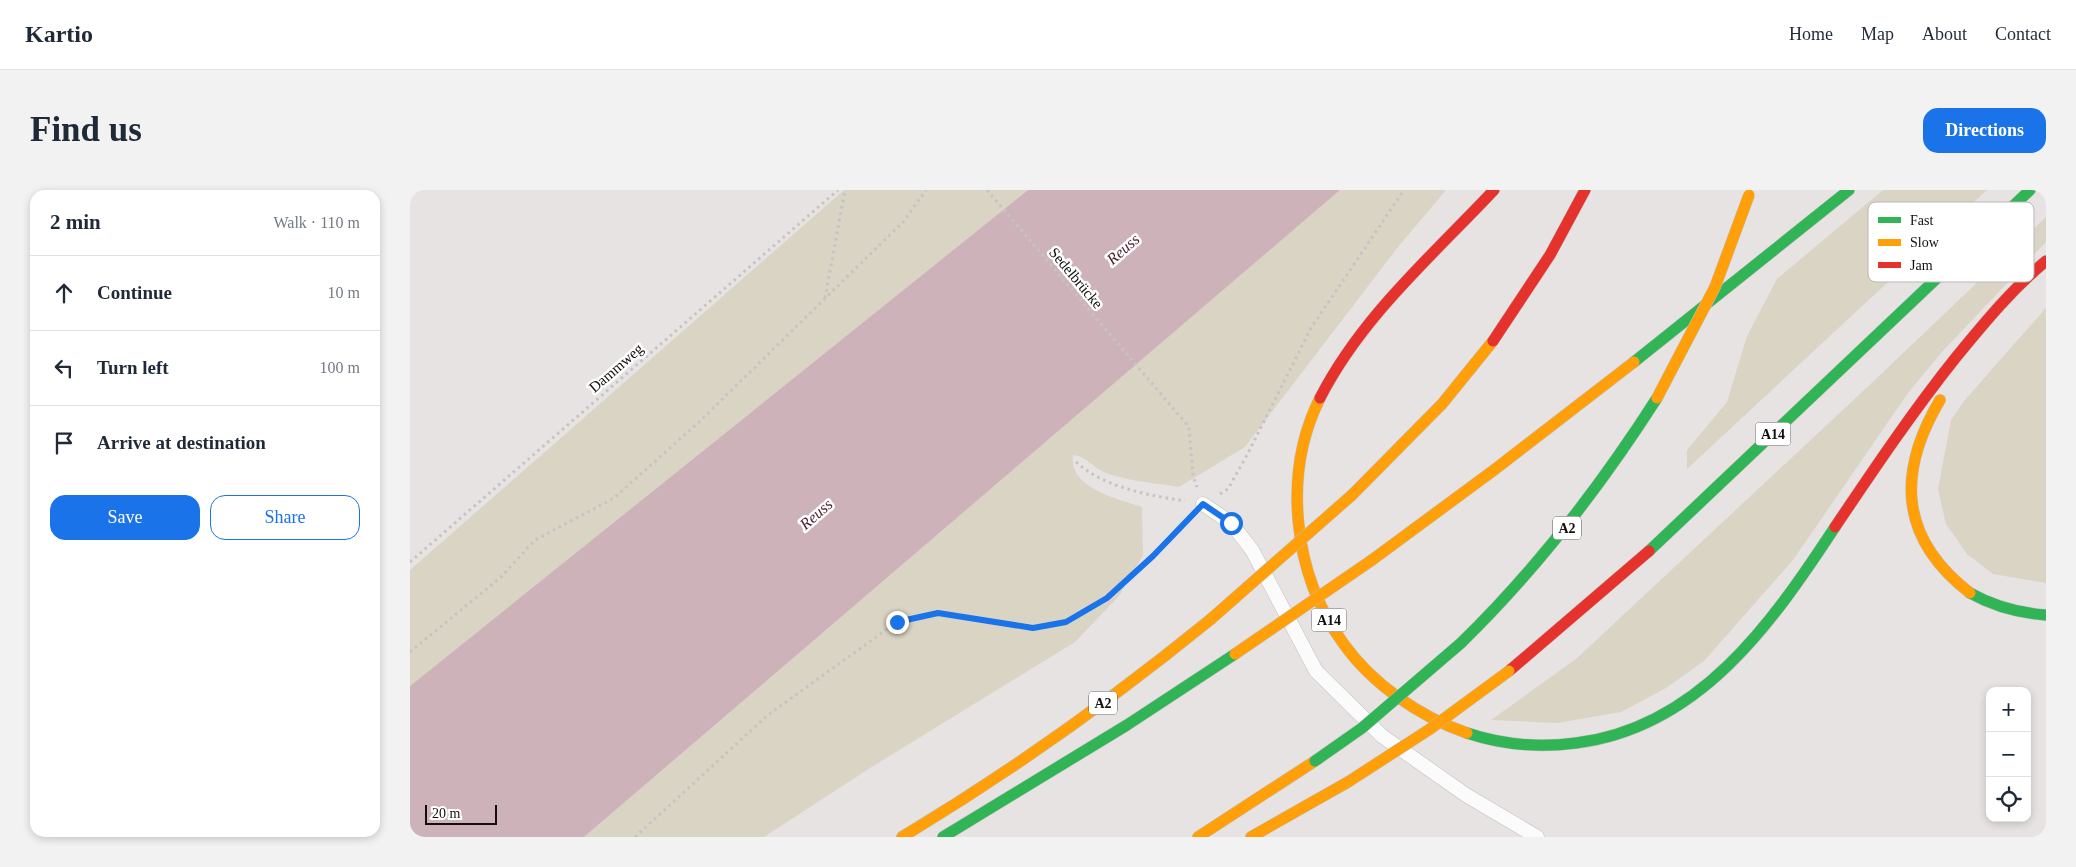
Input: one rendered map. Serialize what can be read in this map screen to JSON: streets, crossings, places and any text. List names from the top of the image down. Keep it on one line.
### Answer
{"streets":{"highway":["A14","A2"],"path":["Sedelbrücke","Dammweg"]},"water":["Reuss"],"legend":["Fast","Slow","Jam"],"scale_bar":"20 m","page":{"header":"Kartio","nav":["Home","Map","About","Contact"],"buttons":["Directions",["Save","Share"]],"title":"Find us","heading":["2 min","Walk · 110 m"],"list":[["Continue","10 m"],["Turn left","100 m"],"Arrive at destination"],"map_buttons":["+","−"],"scale":"20 m"}}
